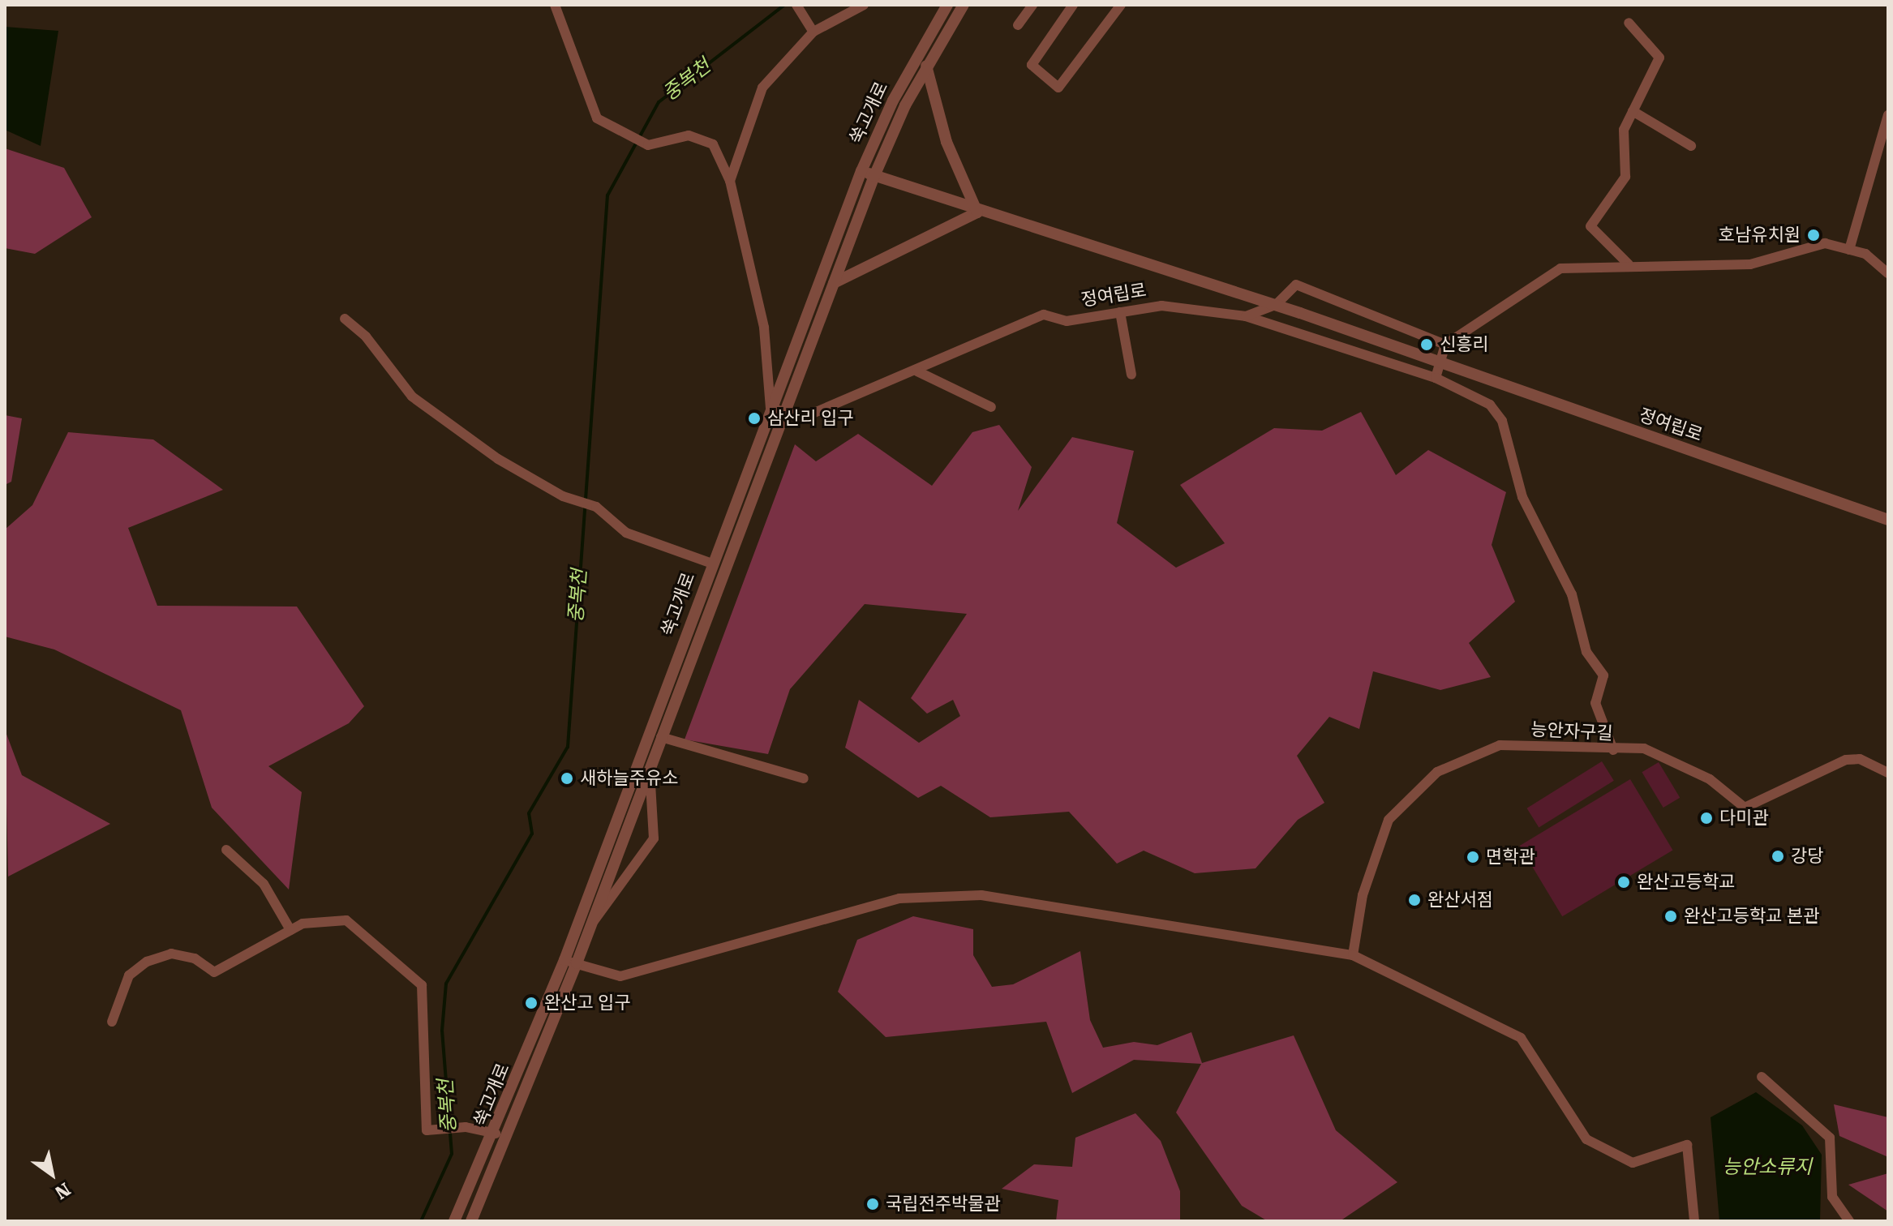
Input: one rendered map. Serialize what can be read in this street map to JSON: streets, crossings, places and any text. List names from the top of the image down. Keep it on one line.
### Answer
{"streets":{"street":["쑥고개로","정여립로","능안자구길"]},"crossings":[["쑥고개로","정여립로"],["정여립로","능안자구길"]],"water":["중복천","능안소류지"],"places":["호남유치원","신흥리","삼산리 입구","새하늘주유소","다미관","강당","면학관","완산고등학교","완산서점","완산고등학교 본관","완산고 입구","국립전주박물관"],"north":"bottom right"}
